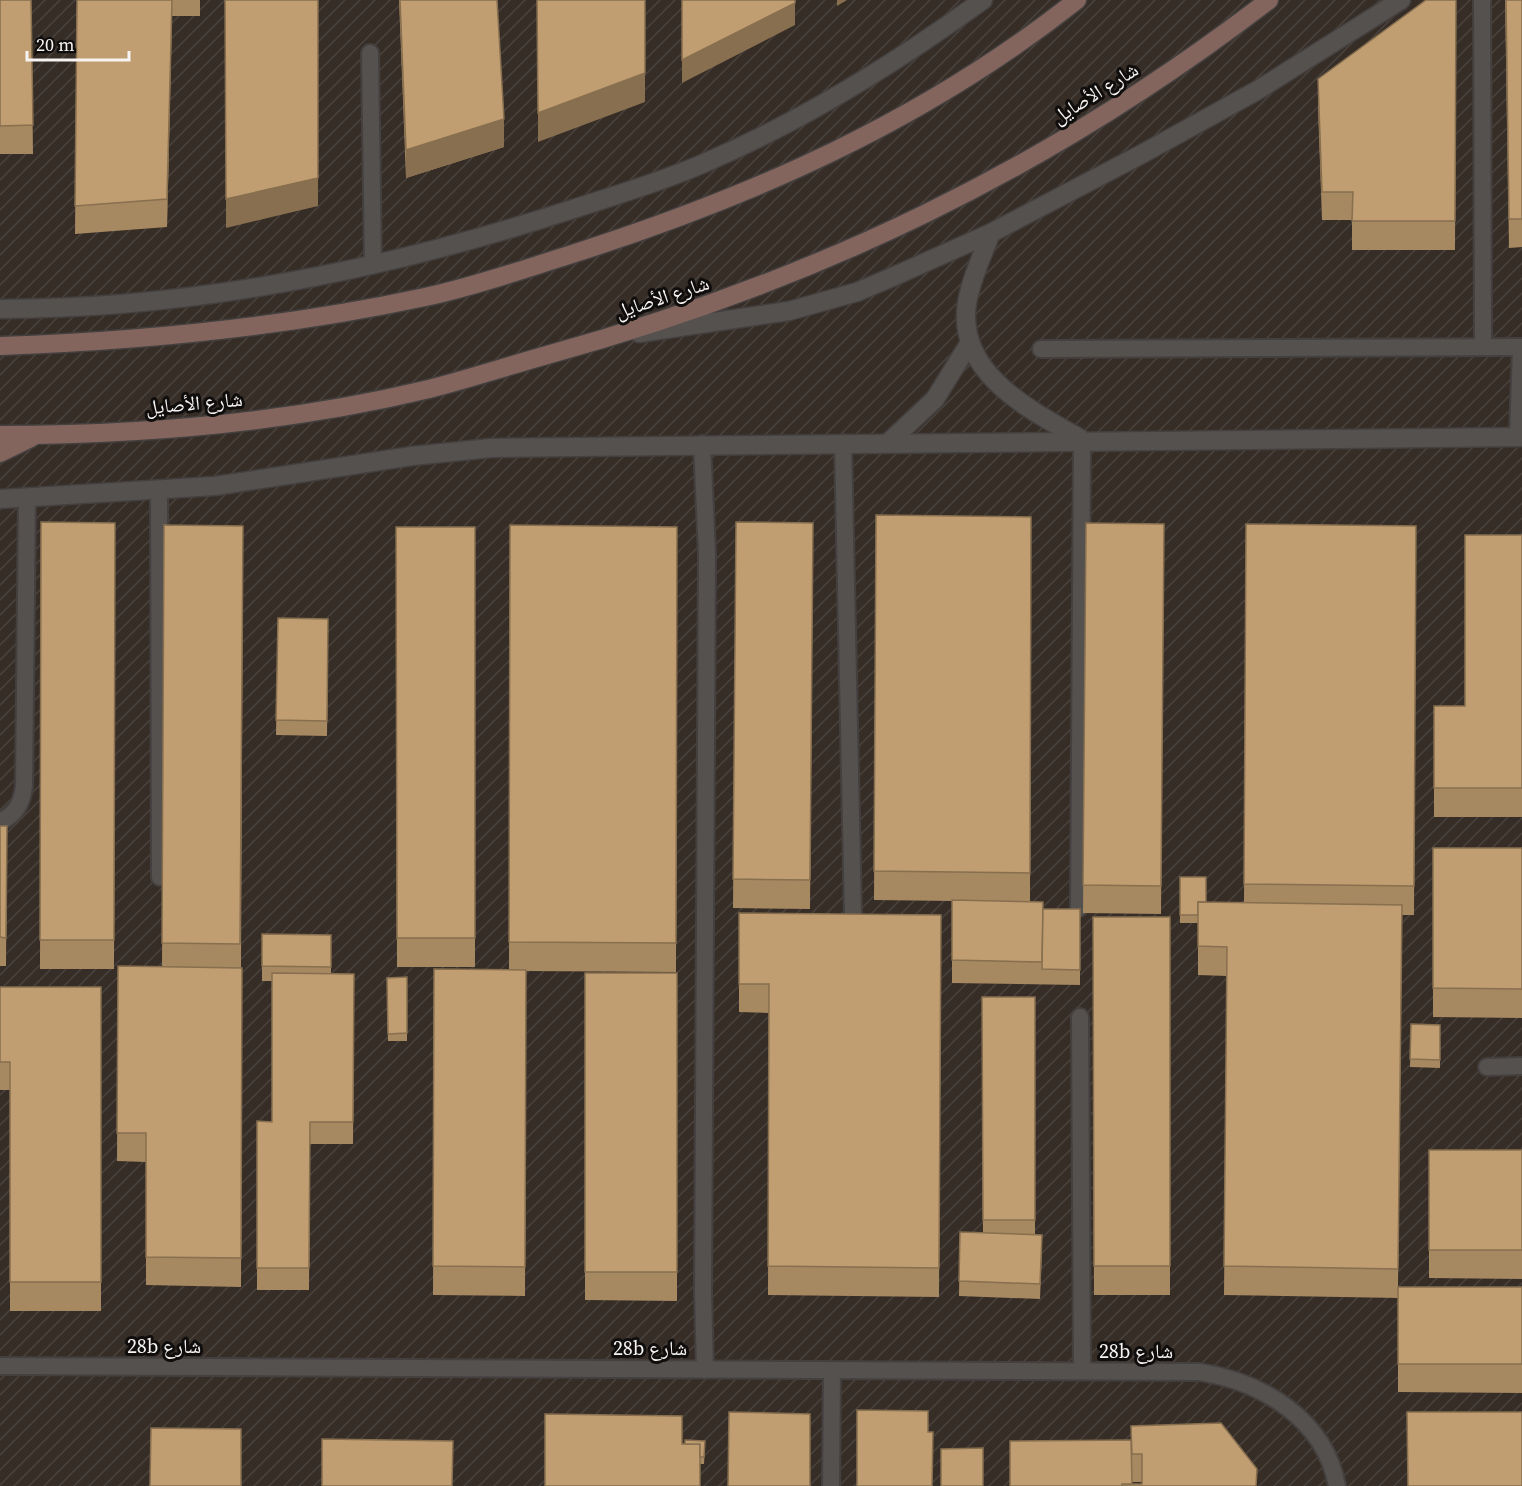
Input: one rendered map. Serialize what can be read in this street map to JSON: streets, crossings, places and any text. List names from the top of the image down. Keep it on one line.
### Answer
{"streets":{"main road":["شارع الأصايل"],"lane":["28b شارع"]},"scale_bar":"20 m"}
